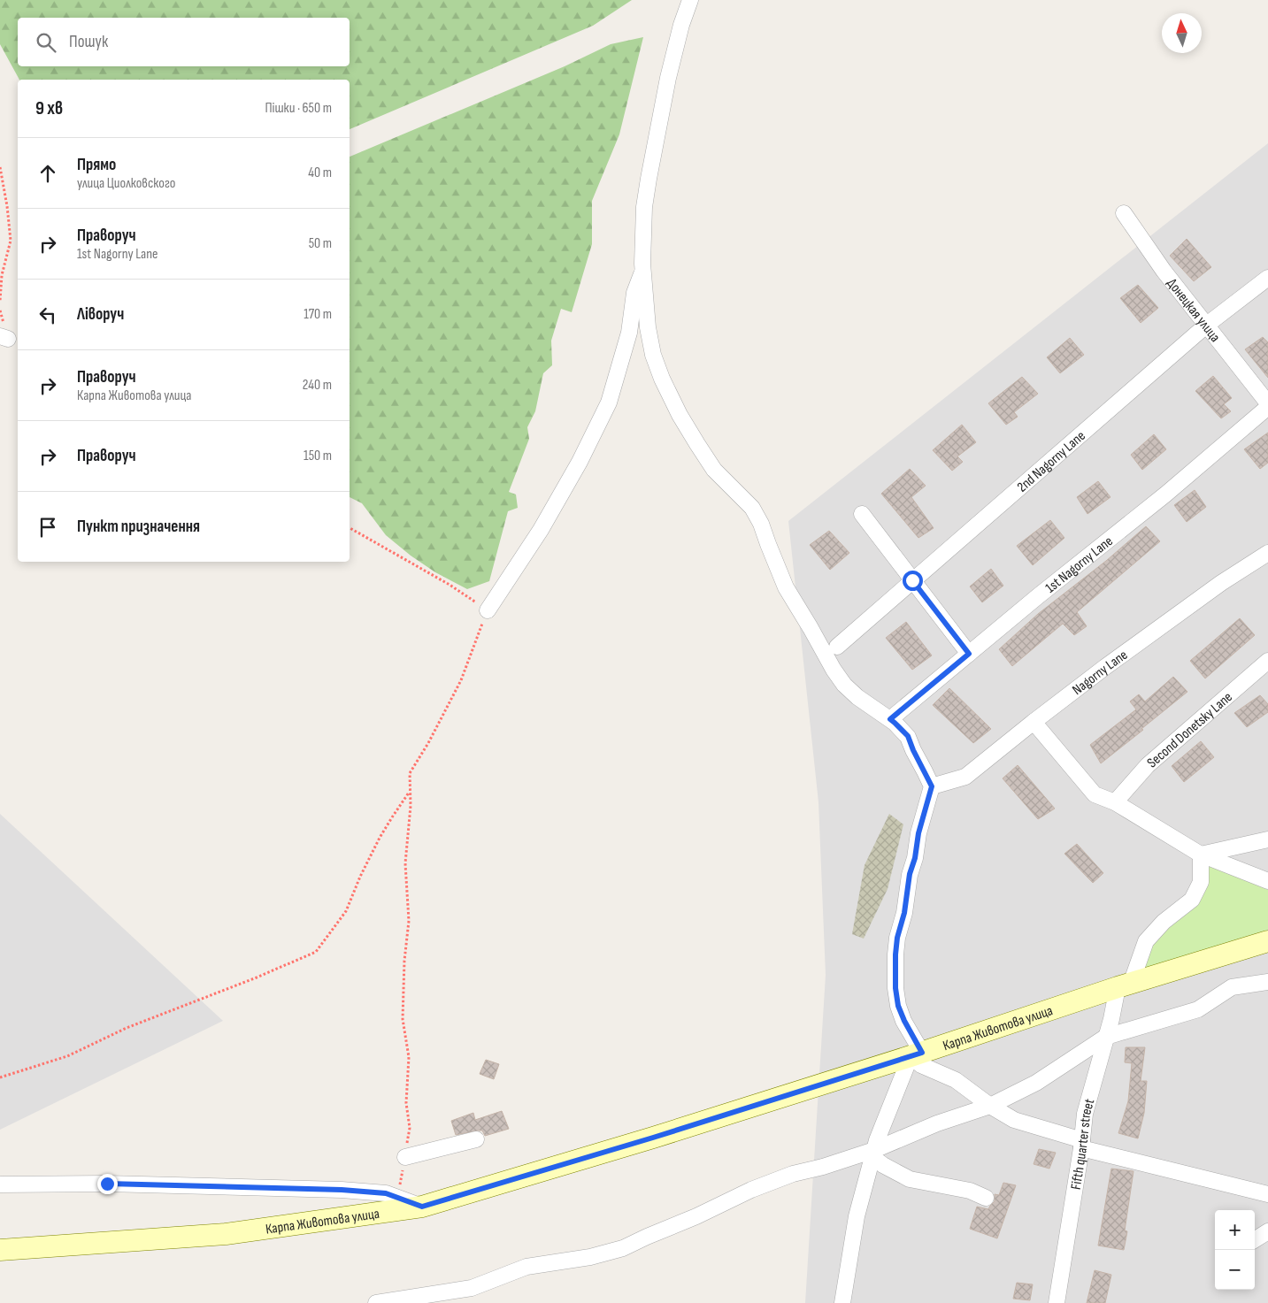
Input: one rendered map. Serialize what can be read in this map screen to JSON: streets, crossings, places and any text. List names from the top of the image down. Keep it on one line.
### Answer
{"streets":{"main road":["Карпа Животова улица"],"street":["Донецкая улица","2nd Nagorny Lane","1st Nagorny Lane","Nagorny Lane","Second Donetsky Lane","Fifth quarter street"]},"crossings":[["Донецкая улица","2nd Nagorny Lane"],["Карпа Животова улица","Fifth quarter street"]],"north":"top","page":{"search":"Пошук","heading":["9 хв","Пішки · 650 m"],"list":[["Прямо","улица Циолковского","40 m"],["Праворуч","1st Nagorny Lane","50 m"],["Ліворуч","170 m"],["Праворуч","Карпа Животова улица","240 m"],["Праворуч","150 m"],"Пункт призначення"],"map_buttons":["+","−"]}}
